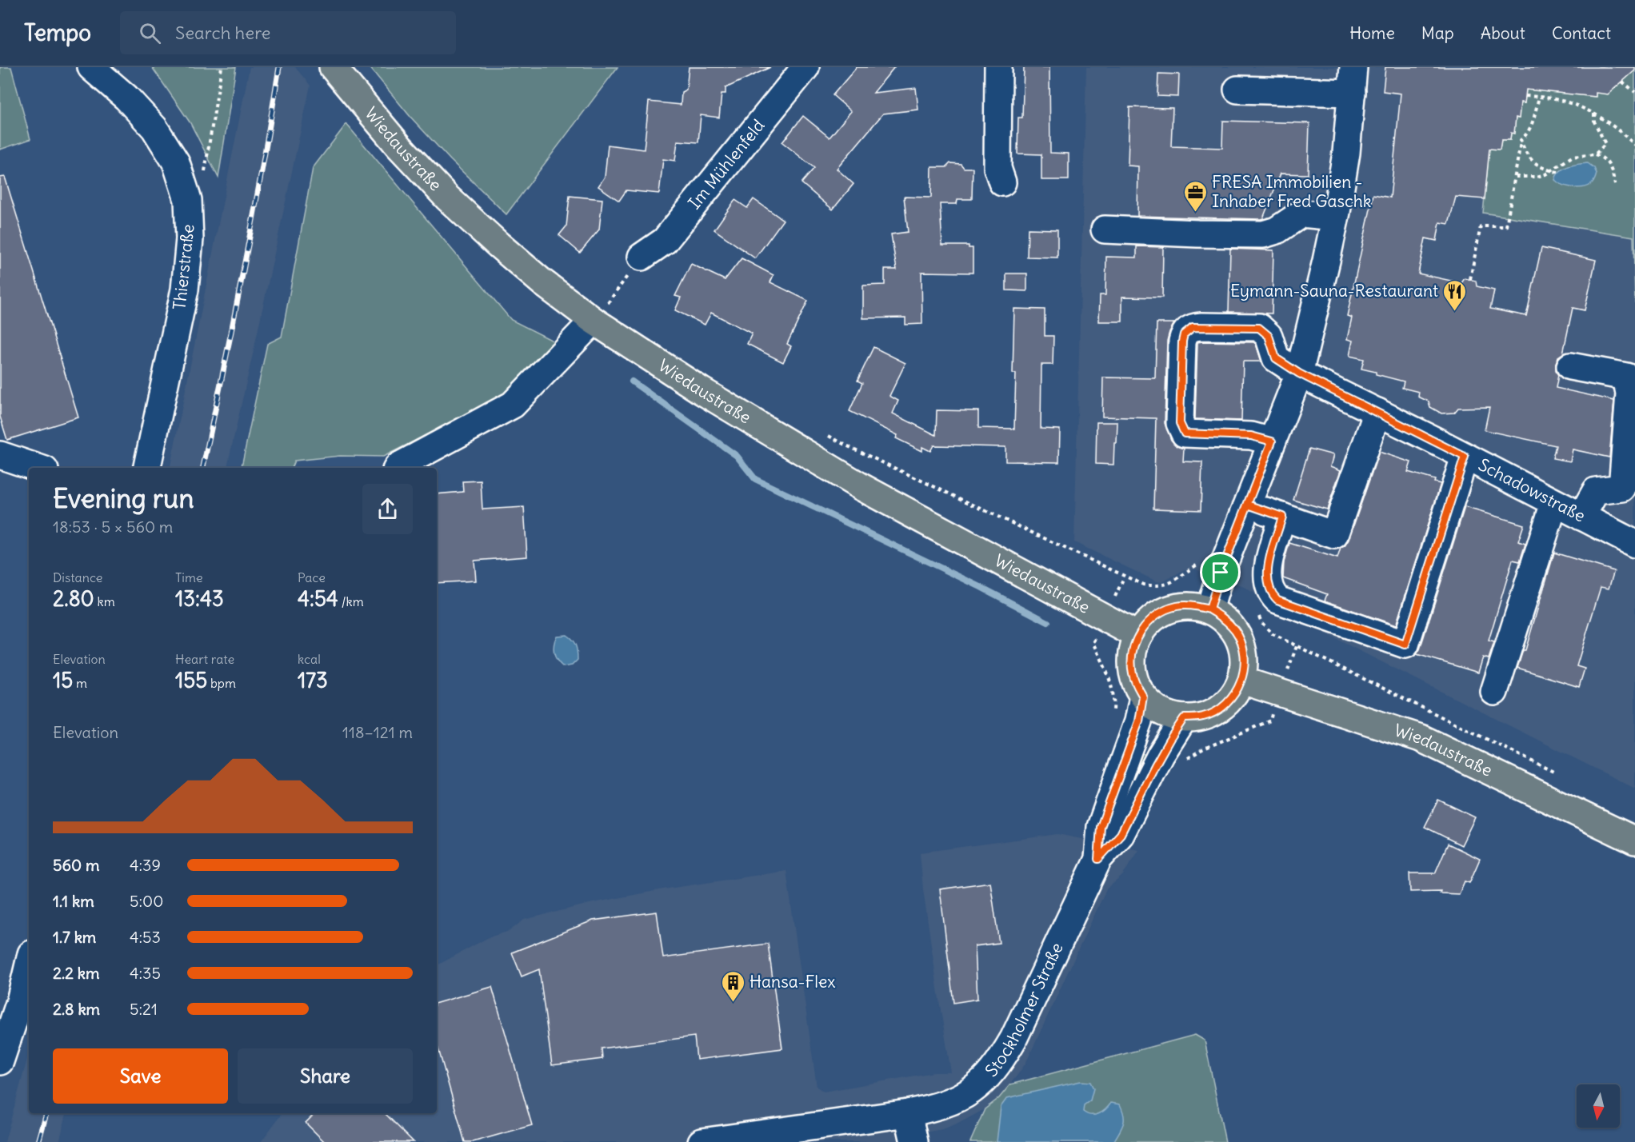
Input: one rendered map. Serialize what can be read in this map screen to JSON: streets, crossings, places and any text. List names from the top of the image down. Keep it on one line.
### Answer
{"streets":{"main road":["Wiedaustraße"],"street":["Im Mühlenfeld","Thierstraße","Schadowstraße","Stockholmer Straße"]},"crossings":[["Wiedaustraße","Stockholmer Straße"]],"places":{"office":["FRESA Immobilien - Inhaber Fred Gaschk"],"restaurant":["Eymann-Sauna-Restaurant"],"building":["Hansa-Flex"]},"north":"bottom","page":{"header":"Tempo","search":"Search here","nav":["Home","Map","About","Contact"],"heading":["Evening run","18:53 · 5 × 560 m"],"stats":[["Distance","2.80 km"],["Time","13:43"],["Pace","4:54 /km"],["Elevation","15 m"],["Heart rate","155 bpm"],["kcal","173"]],"chart":["Elevation","118–121 m"],"list":[{"name":"560 m","note":"4:39"},{"name":"1.1 km","note":"5:00"},{"name":"1.7 km","note":"4:53"},{"name":"2.2 km","note":"4:35"},{"name":"2.8 km","note":"5:21"}],"buttons":["Save","Share"]}}
